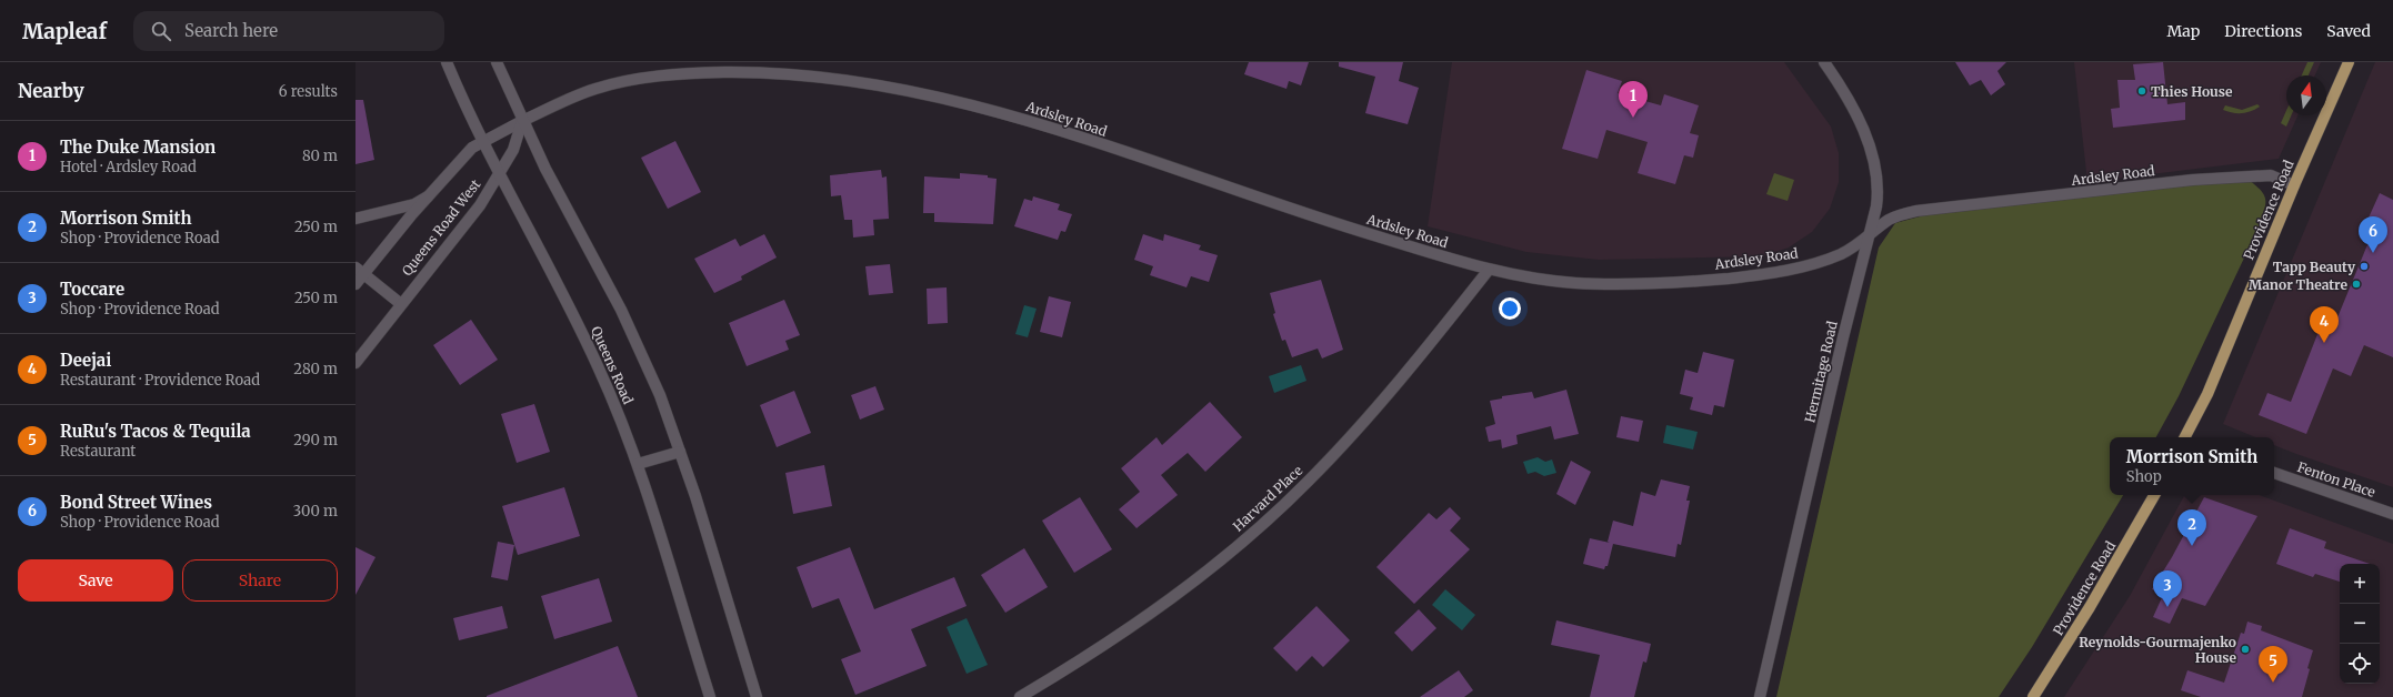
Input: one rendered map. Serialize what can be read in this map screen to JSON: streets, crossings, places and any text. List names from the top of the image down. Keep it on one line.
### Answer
{"streets":{"main road":["Providence Road"],"street":["Ardsley Road","Queens Road West","Queens Road","Hermitage Road","Fenton Place","Harvard Place"]},"crossings":[["Ardsley Road","Providence Road"],["Ardsley Road","Queens Road West"],["Ardsley Road","Hermitage Road"],["Ardsley Road","Harvard Place"],["Queens Road West","Queens Road"]],"places":["Thies House","Tapp Beauty","Manor Theatre","Reynolds-Gourmajenko House"],"north":"top","page":{"header":"Mapleaf","search":"Search here","nav":["Map","Directions","Saved"],"heading":["Nearby","6 results"],"pins":["1","6","4","2","3","5"],"list":[{"mark":"1","name":"The Duke Mansion","note":"Hotel · Ardsley Road","value":"80 m"},{"mark":"2","name":"Morrison Smith","note":"Shop · Providence Road","value":"250 m"},{"mark":"3","name":"Toccare","note":"Shop · Providence Road","value":"250 m"},{"mark":"4","name":"Deejai","note":"Restaurant · Providence Road","value":"280 m"},{"mark":"5","name":"RuRu's Tacos & Tequila","note":"Restaurant","value":"290 m"},{"mark":"6","name":"Bond Street Wines","note":"Shop · Providence Road","value":"300 m"}],"popup":["Morrison Smith","Shop"],"buttons":["Save","Share"],"map_buttons":["+","−"]}}
